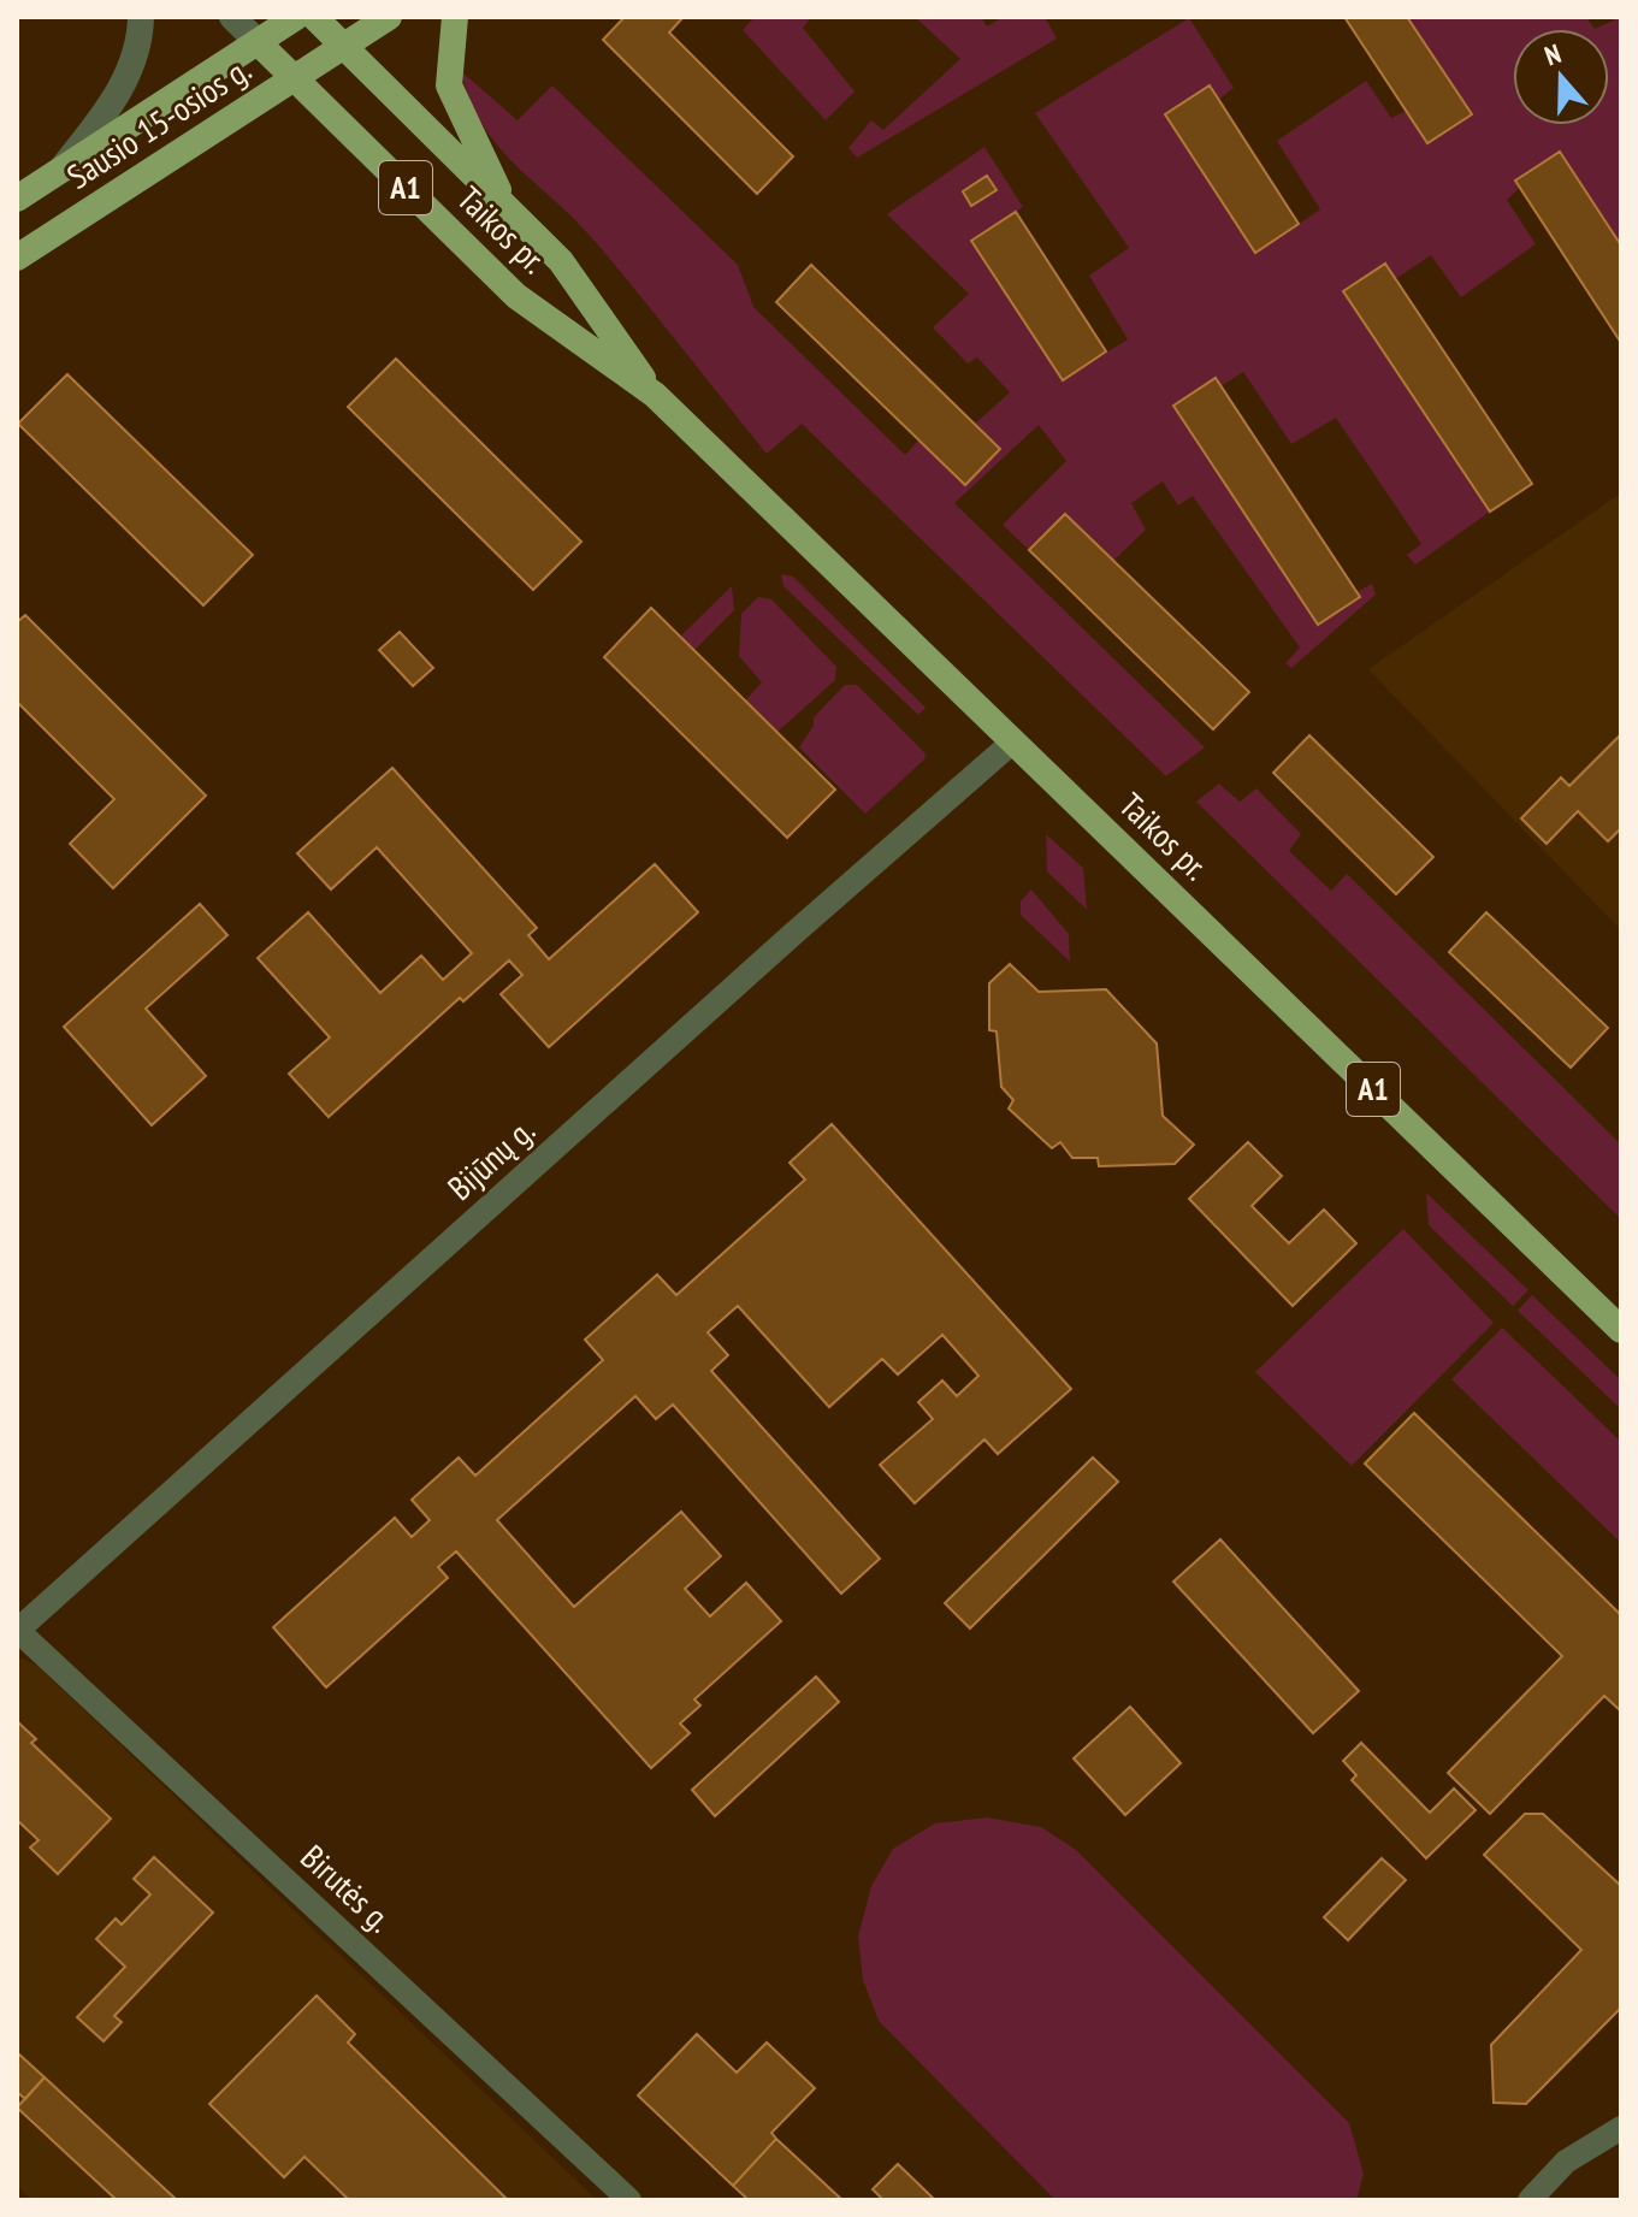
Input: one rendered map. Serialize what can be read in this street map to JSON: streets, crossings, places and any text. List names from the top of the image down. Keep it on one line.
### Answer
{"streets":{"main road":["Sausio 15-osios g.","A1","Taikos pr."],"street":["Bijūnų g.","Birutės g."]},"crossings":[["Sausio 15-osios g.","Taikos pr."],["Taikos pr.","Bijūnų g."],["Bijūnų g.","Birutės g."]],"north":"top"}
